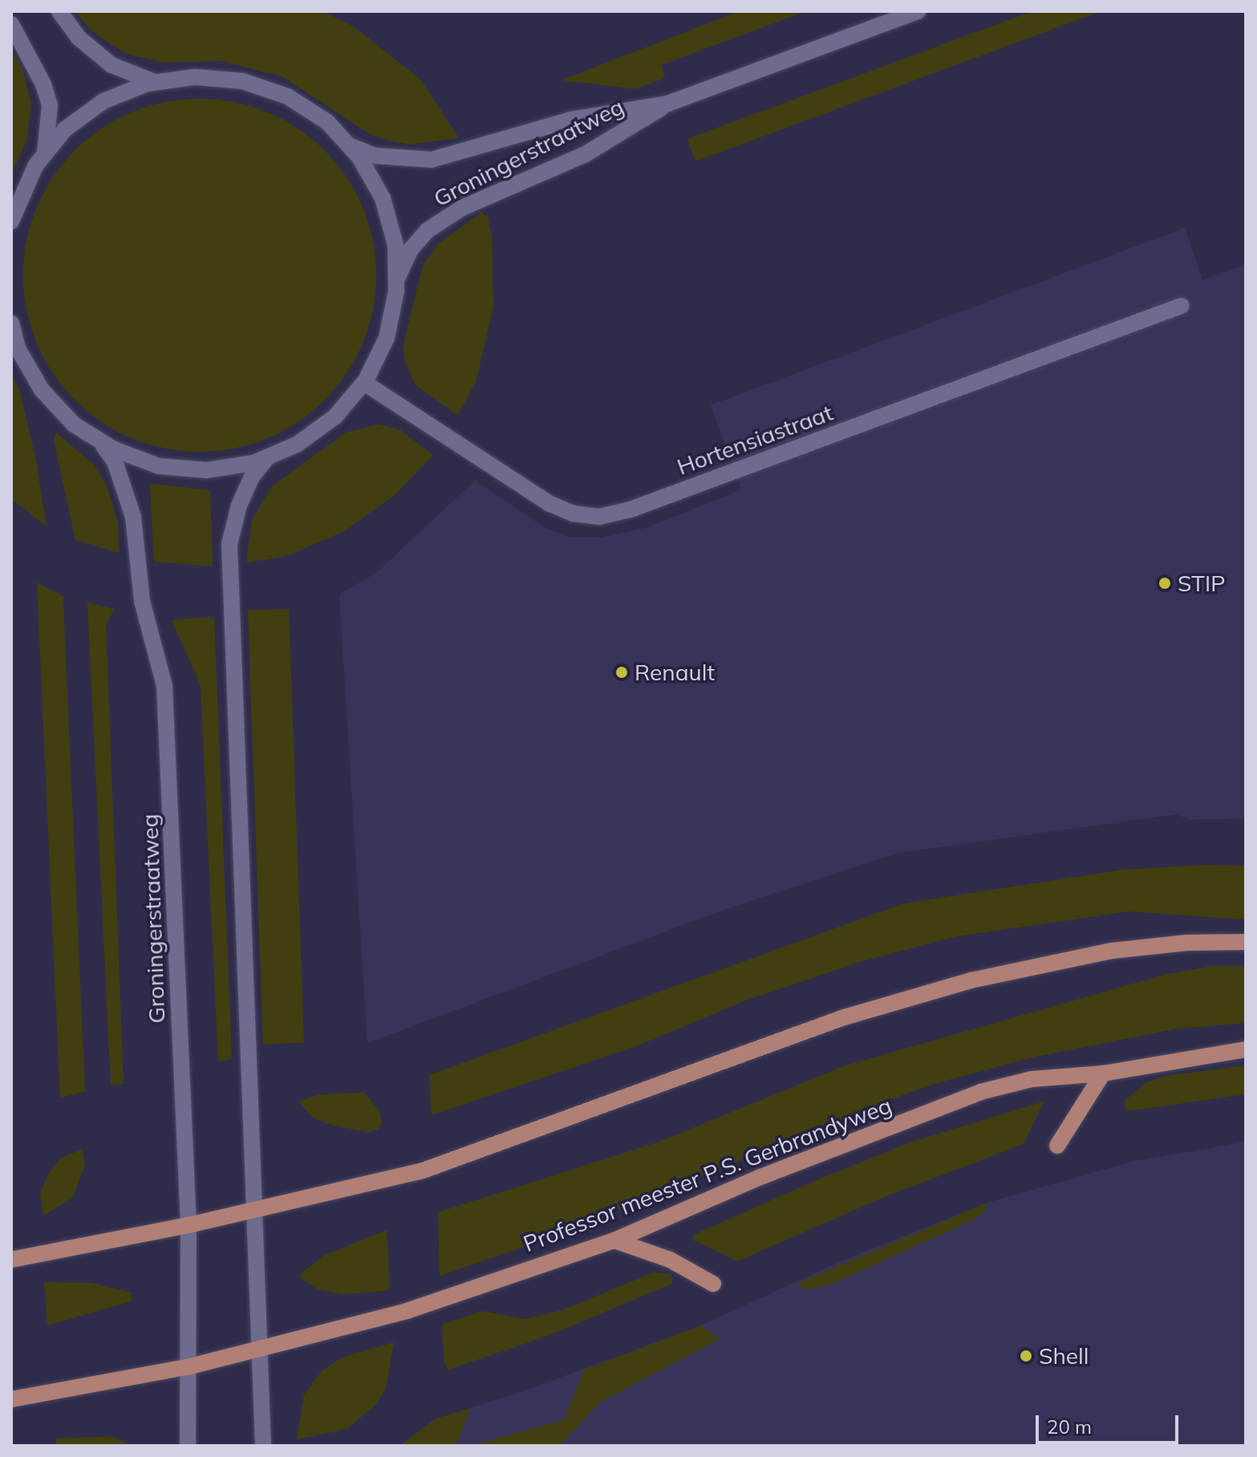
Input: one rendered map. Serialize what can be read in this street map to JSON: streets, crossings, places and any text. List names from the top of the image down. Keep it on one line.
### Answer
{"streets":{"main road":["Groningerstraatweg","Hortensiastraat","Professor meester P.S. Gerbrandyweg"]},"crossings":[["Groningerstraatweg","Professor meester P.S. Gerbrandyweg"]],"places":["STIP","Renault","Shell"],"scale_bar":"20 m"}
